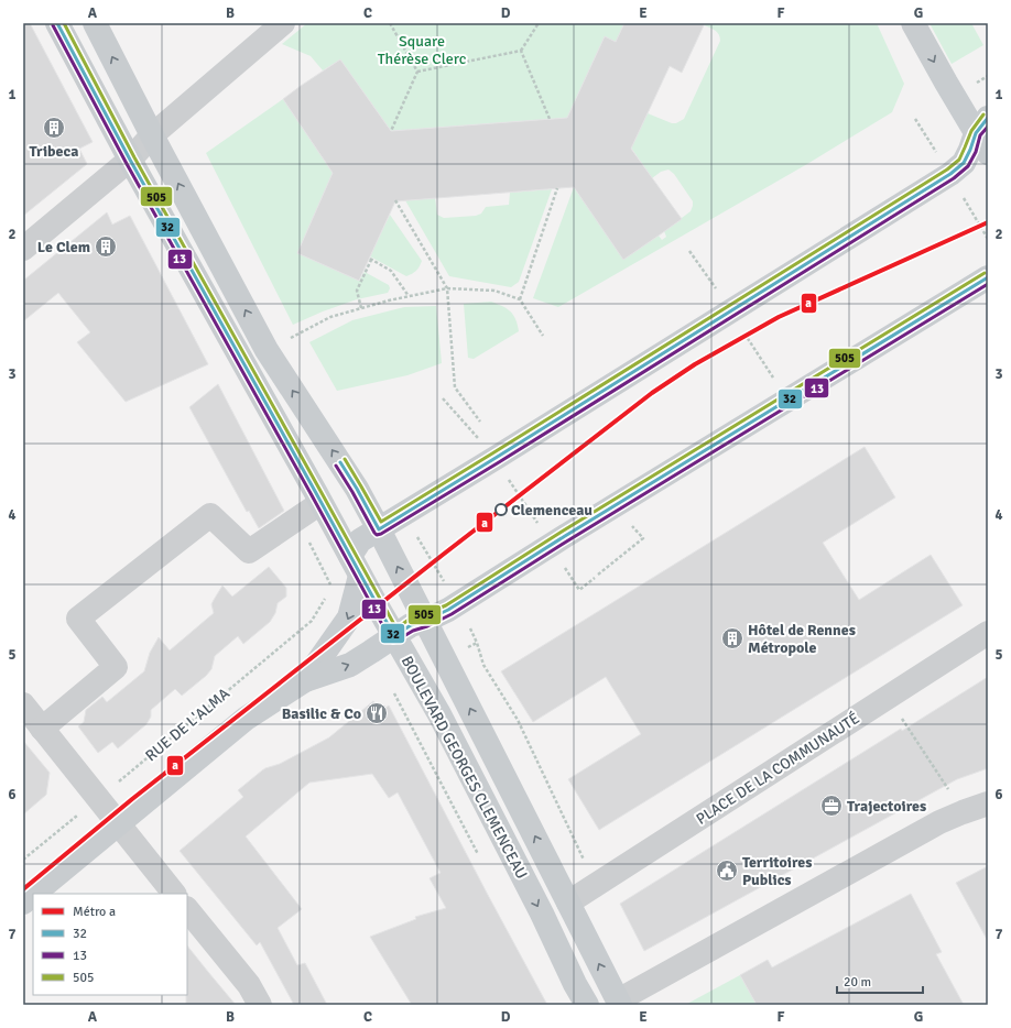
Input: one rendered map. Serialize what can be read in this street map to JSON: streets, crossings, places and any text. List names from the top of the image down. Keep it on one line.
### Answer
{"streets":{"main road":["BOULEVARD GEORGES CLEMENCEAU"],"street":["PLACE DE LA COMMUNAUTÉ"],"path":["RUE DE L'ALMA"]},"crossings":[["BOULEVARD GEORGES CLEMENCEAU","PLACE DE LA COMMUNAUTÉ"]],"parks":["Square Thérèse Clerc"],"places":{"building":["Tribeca","Le Clem","Hôtel de Rennes Métropole"],"other":["Clemenceau"],"restaurant":["Basilic & Co"],"office":["Trajectoires"],"public building":["Territoires Publics"]},"lines":["transit line 32","transit line 505","transit line 13","metro line a"],"legend":["Métro a","32","13","505"],"scale_bar":"20 m","grid":{"columns":["A","B","C","D","E","F","G"],"rows":["1","2","3","4","5","6","7"]}}
